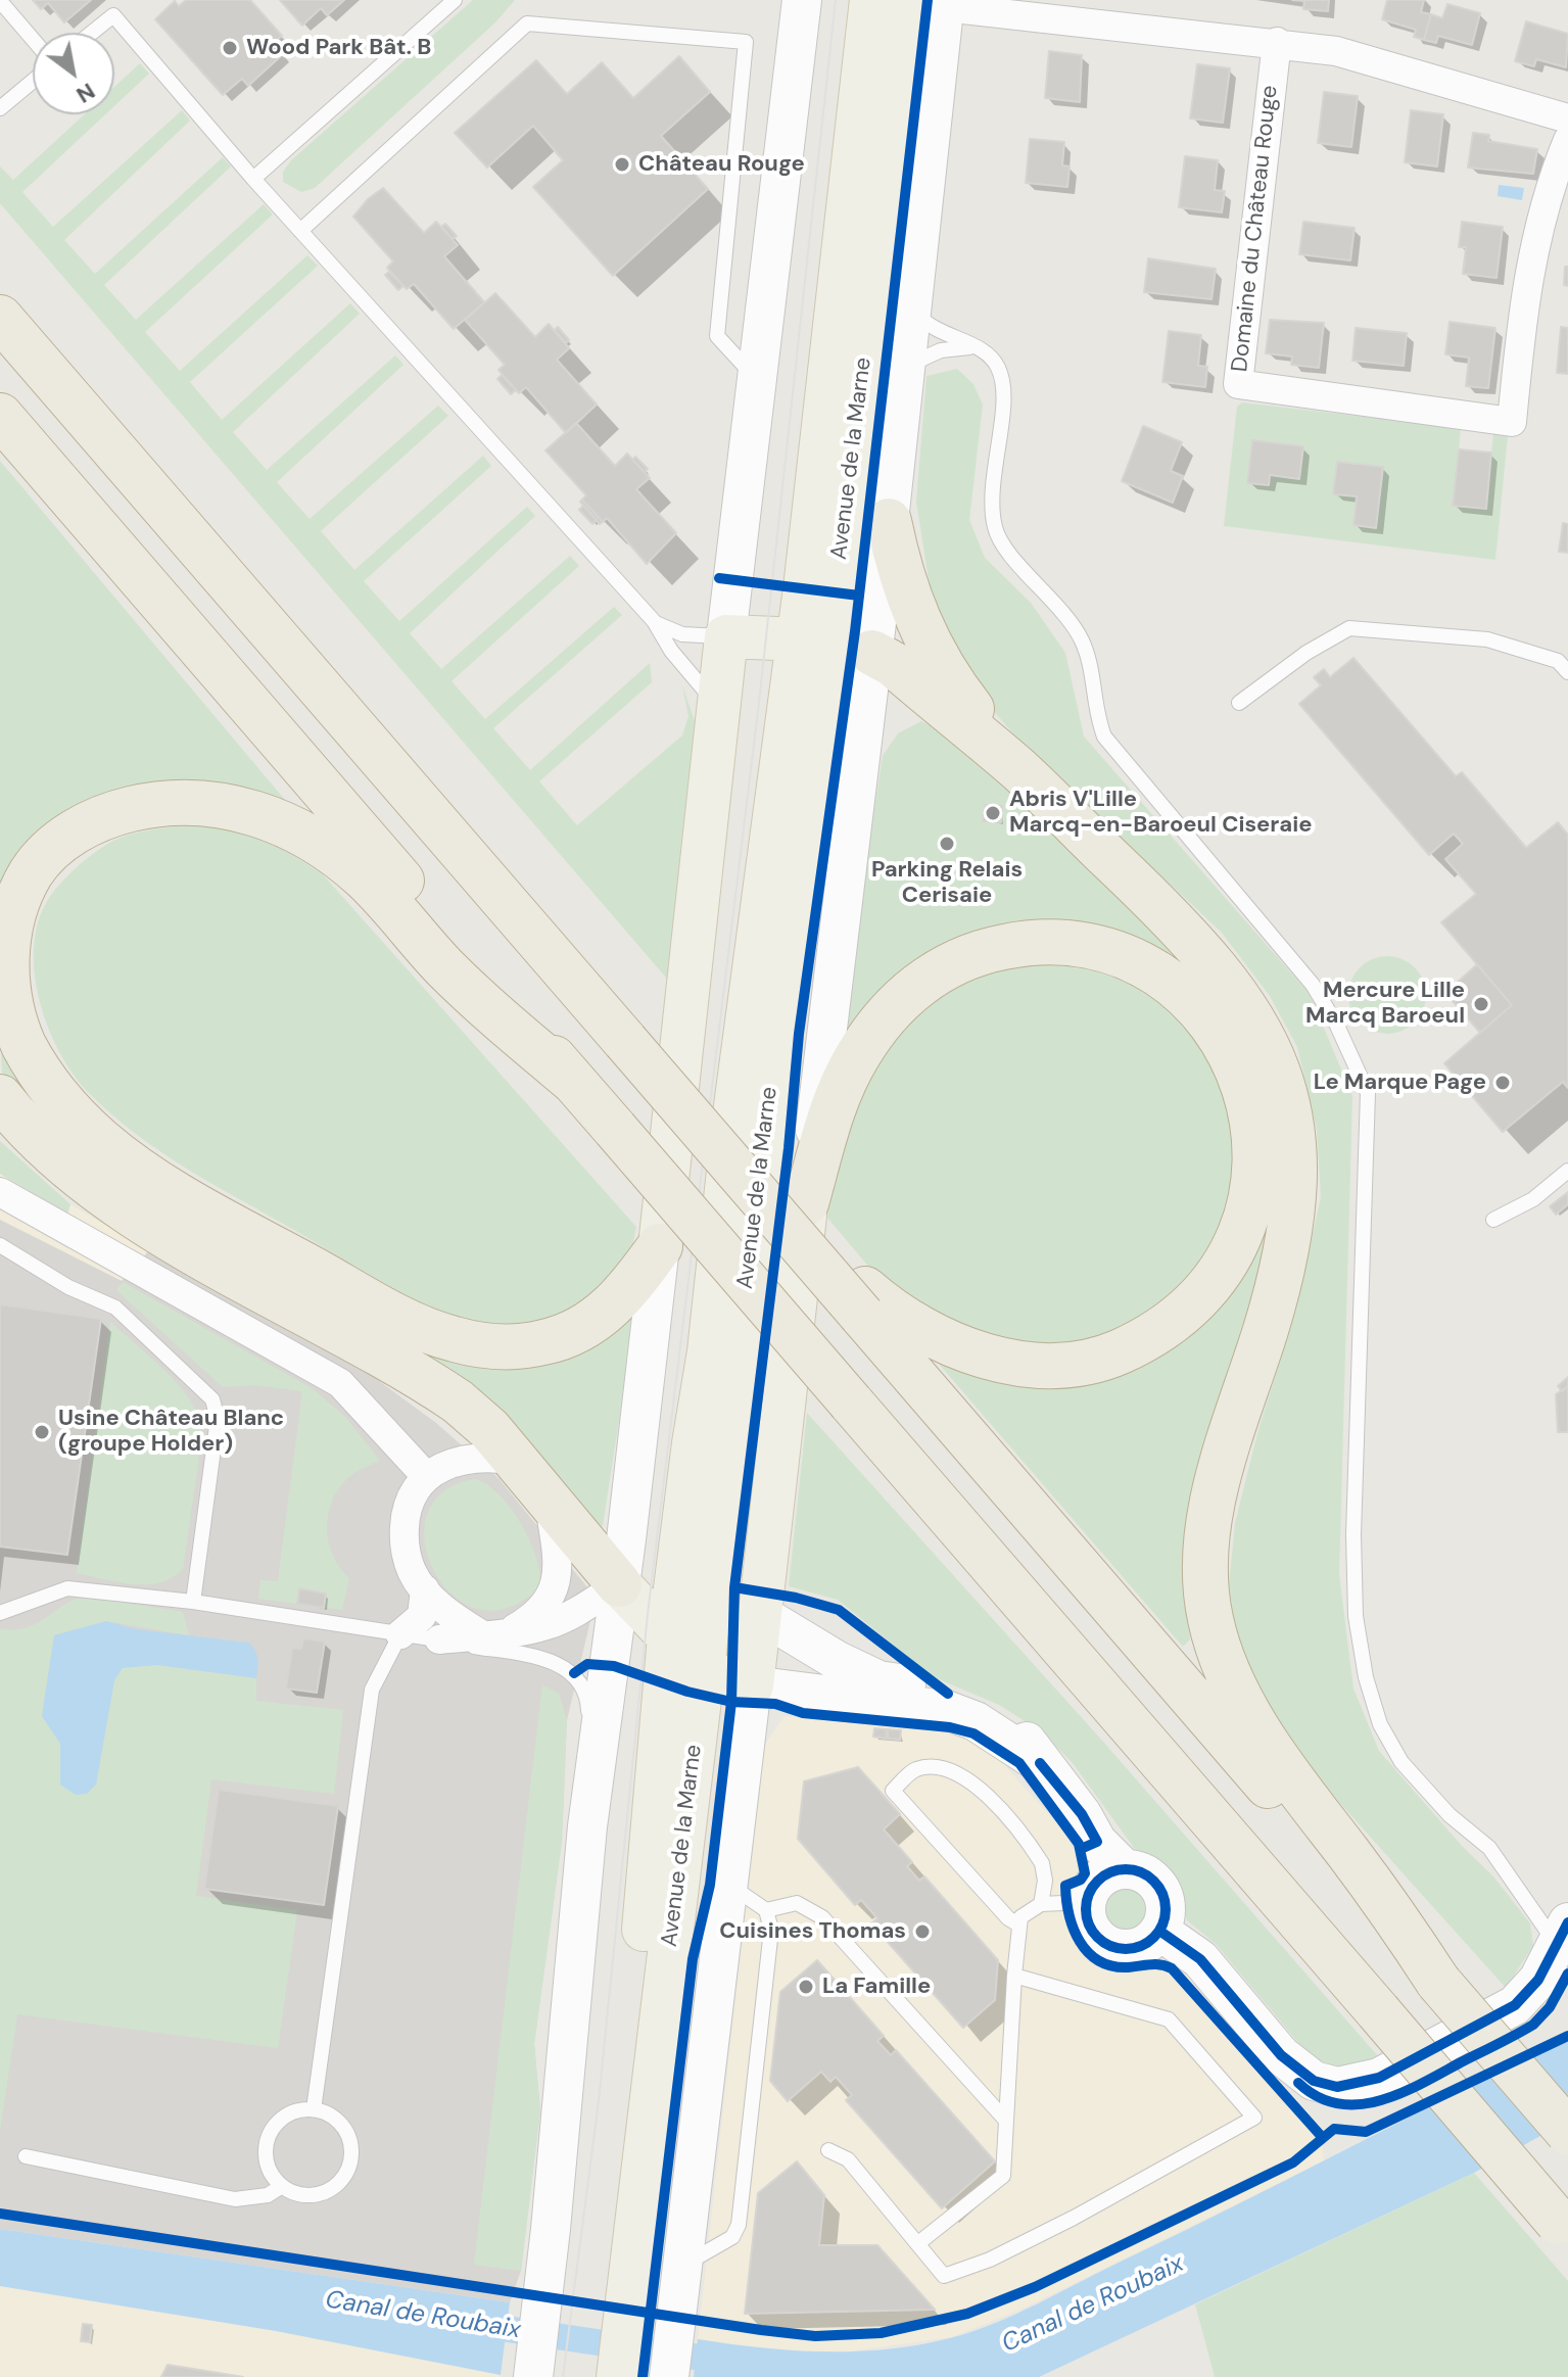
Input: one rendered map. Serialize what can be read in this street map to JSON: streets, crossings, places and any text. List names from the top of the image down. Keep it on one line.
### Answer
{"streets":{"main road":["Avenue de la Marne"],"street":["Domaine du Château Rouge"]},"water":["Canal de Roubaix"],"places":["Wood Park Bât. B","Château Rouge","Abris V'Lille Marcq-en-Baroeul Ciseraie","Parking Relais Cerisaie","Mercure Lille Marcq Baroeul","Le Marque Page","Usine Château Blanc (groupe Holder)","Cuisines Thomas","La Famille"],"north":"bottom right"}
